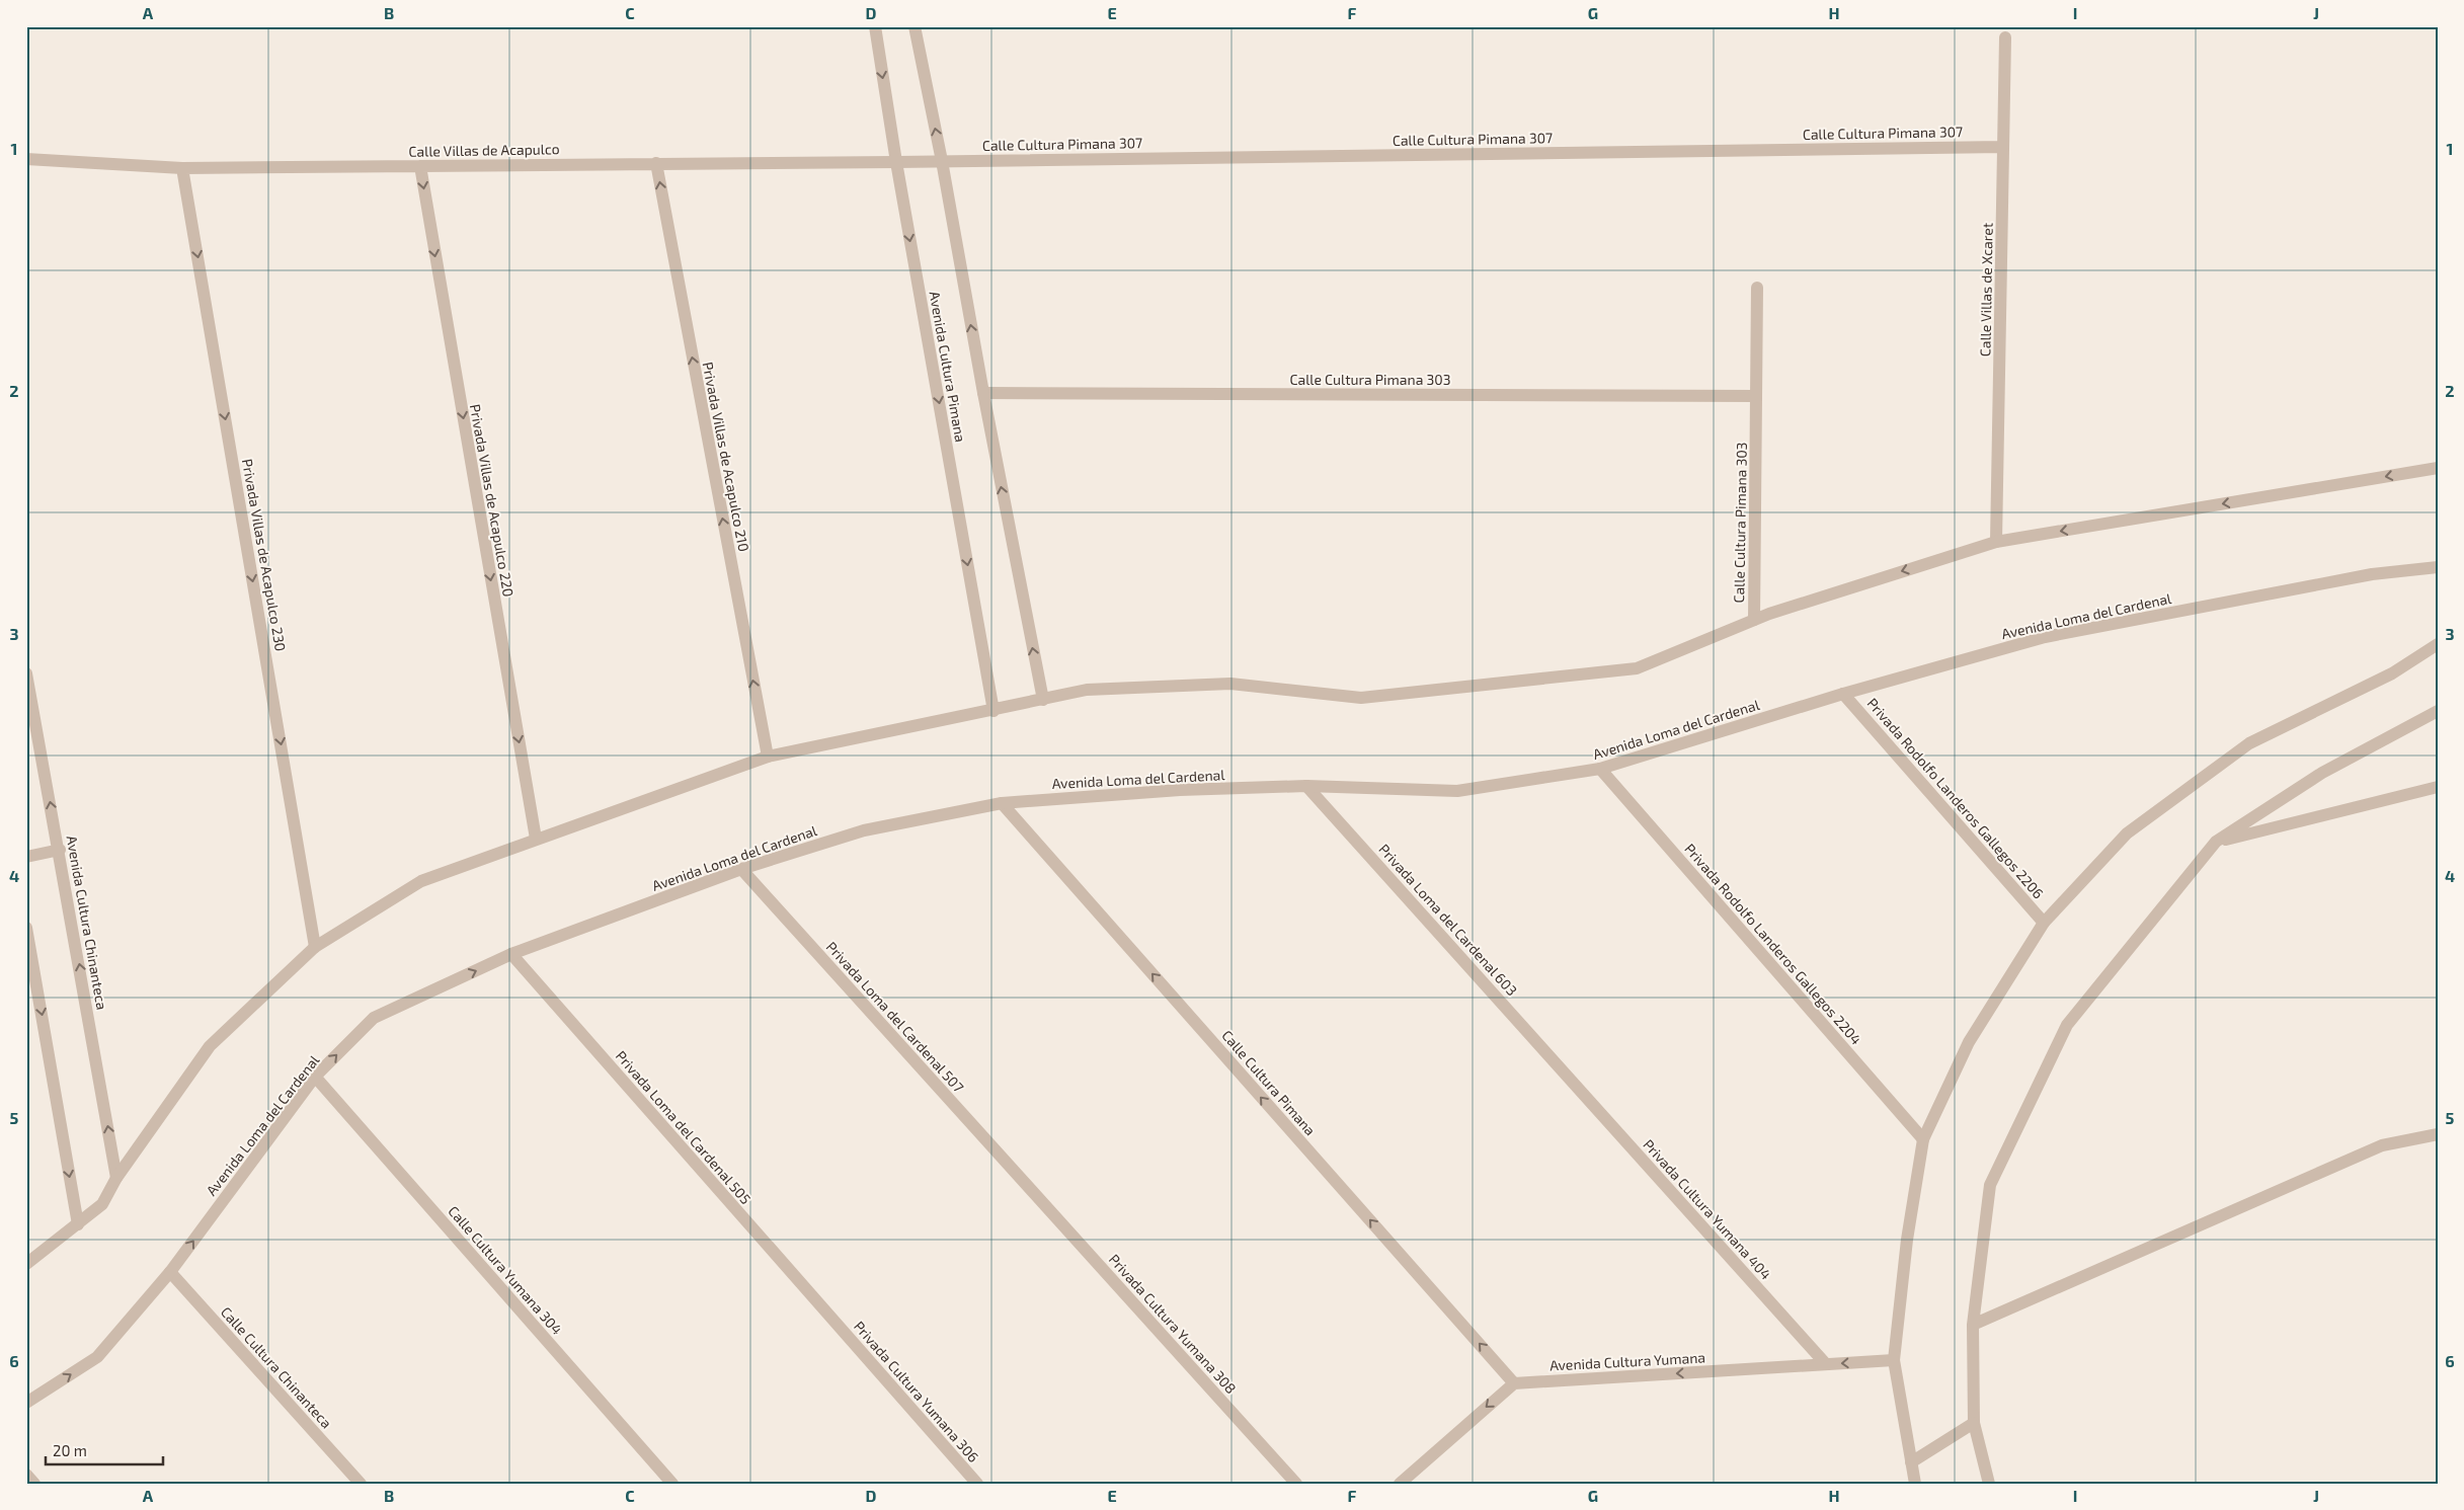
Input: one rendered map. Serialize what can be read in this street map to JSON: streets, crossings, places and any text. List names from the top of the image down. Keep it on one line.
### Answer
{"streets":{"street":["Calle Cultura Pimana 307","Calle Villas de Acapulco","Calle Villas de Xcaret","Avenida Cultura Pimana","Calle Cultura Pimana 303","Privada Villas de Acapulco 210","Privada Villas de Acapulco 220","Privada Villas de Acapulco 230","Avenida Loma del Cardenal","Privada Rodolfo Landeros Gallegos 2206","Privada Loma del Cardenal 603","Avenida Cultura Chinanteca","Privada Rodolfo Landeros Gallegos 2204","Privada Loma del Cardenal 507","Calle Cultura Pimana","Privada Loma del Cardenal 505","Privada Cultura Yumana 404","Calle Cultura Yumana 304","Privada Cultura Yumana 308","Avenida Cultura Yumana","Calle Cultura Chinanteca","Privada Cultura Yumana 306"]},"crossings":[["Calle Cultura Pimana 307","Calle Villas de Acapulco"],["Calle Cultura Pimana 307","Calle Villas de Xcaret"],["Calle Villas de Acapulco","Avenida Cultura Pimana"],["Calle Villas de Acapulco","Privada Villas de Acapulco 210"],["Calle Villas de Acapulco","Privada Villas de Acapulco 220"],["Calle Villas de Acapulco","Privada Villas de Acapulco 230"],["Avenida Loma del Cardenal","Privada Rodolfo Landeros Gallegos 2206"],["Avenida Loma del Cardenal","Privada Loma del Cardenal 603"],["Avenida Loma del Cardenal","Privada Rodolfo Landeros Gallegos 2204"],["Avenida Loma del Cardenal","Privada Loma del Cardenal 507"],["Avenida Loma del Cardenal","Calle Cultura Pimana"],["Avenida Loma del Cardenal","Privada Loma del Cardenal 505"],["Avenida Loma del Cardenal","Calle Cultura Yumana 304"],["Avenida Loma del Cardenal","Calle Cultura Chinanteca"],["Privada Loma del Cardenal 603","Privada Cultura Yumana 404"],["Privada Loma del Cardenal 507","Privada Cultura Yumana 308"],["Calle Cultura Pimana","Avenida Cultura Yumana"],["Privada Loma del Cardenal 505","Privada Cultura Yumana 306"],["Privada Cultura Yumana 404","Avenida Cultura Yumana"]],"one_way":["Privada Villas de Acapulco 210","Privada Villas de Acapulco 220","Privada Villas de Acapulco 230","Calle Cultura Pimana","Avenida Cultura Yumana"],"scale_bar":"20 m","grid":{"columns":["A","B","C","D","E","F","G","H","I","J"],"rows":["1","2","3","4","5","6"]}}
